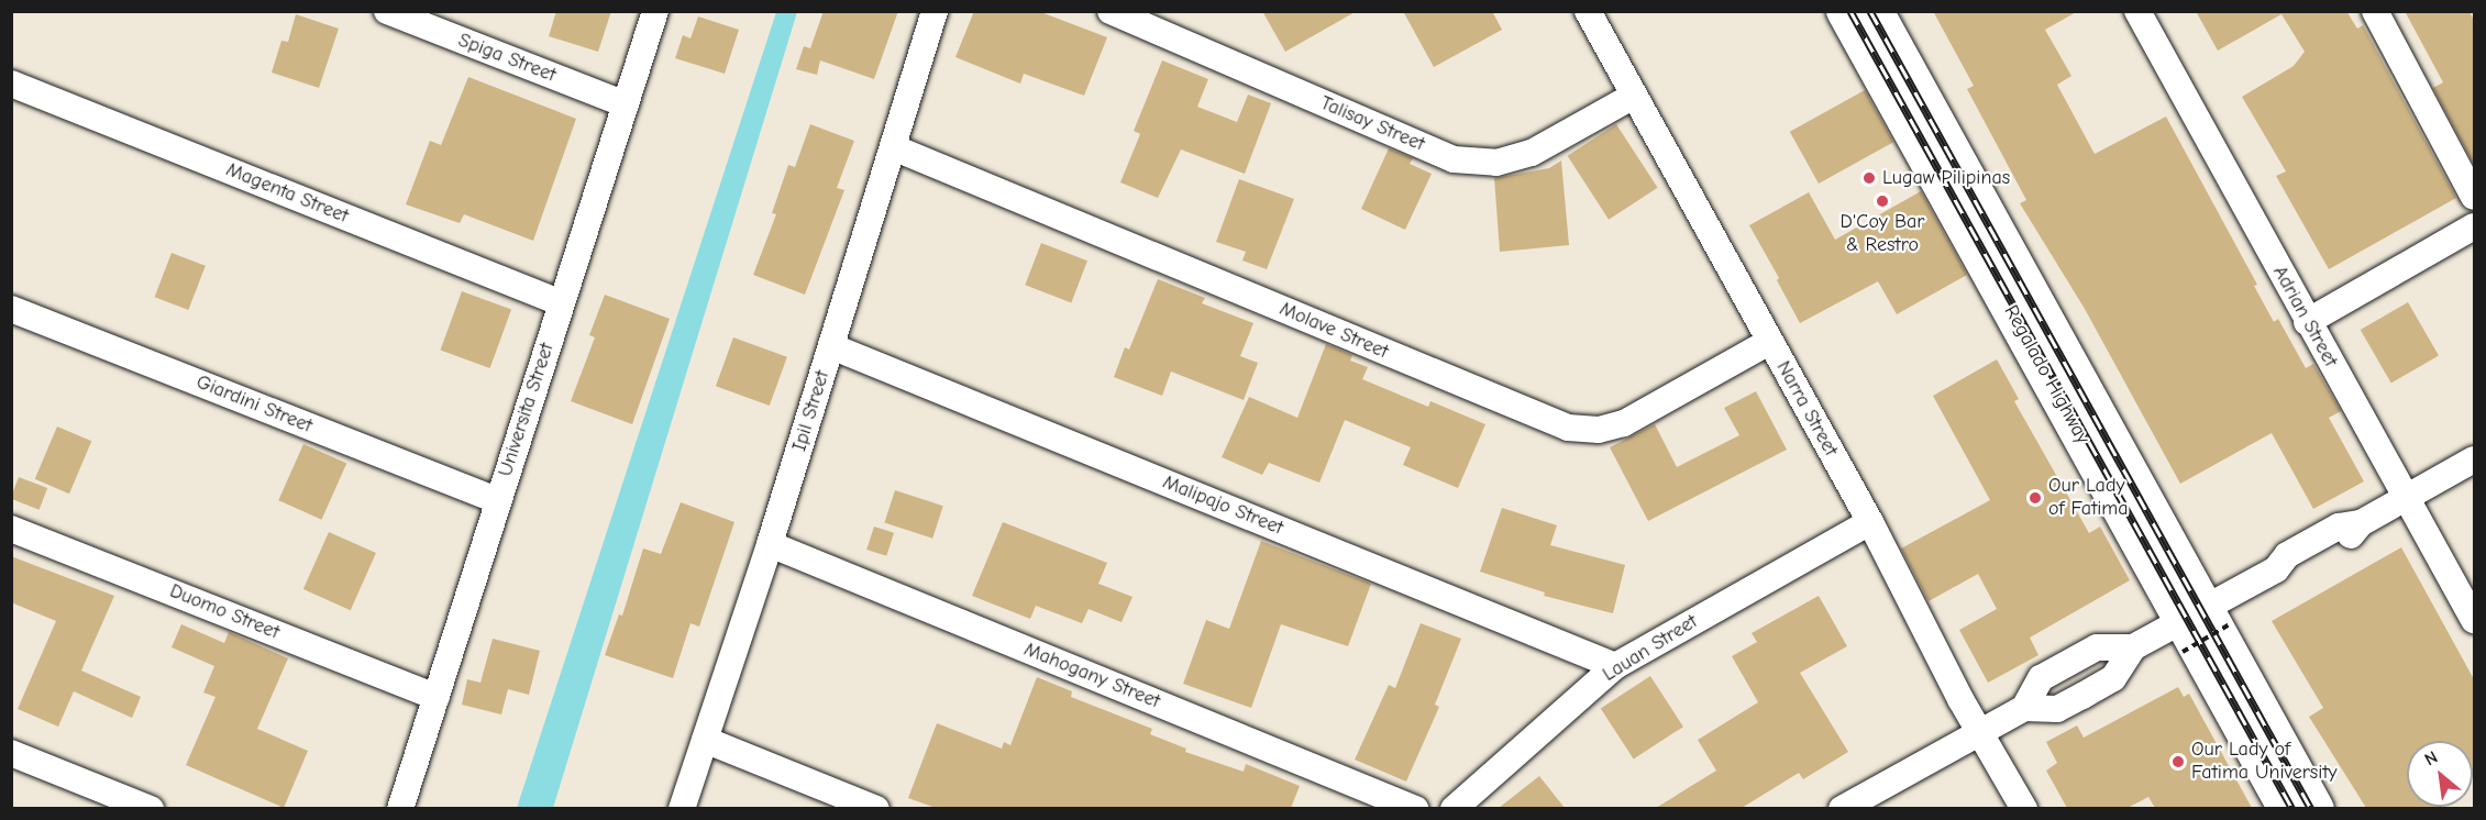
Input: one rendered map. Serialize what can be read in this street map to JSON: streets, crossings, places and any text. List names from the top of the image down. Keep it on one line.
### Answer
{"streets":{"main road":["Regalado Highway"],"street":["Spiga Street","Talisay Street","Magenta Street","Adrian Street","Molave Street","Giardini Street","Narra Street","Universita Street","Ipil Street","Malipajo Street","Duomo Street","Lauan Street","Mahogany Street"]},"crossings":[["Spiga Street","Universita Street"],["Talisay Street","Narra Street"],["Magenta Street","Universita Street"],["Molave Street","Narra Street"],["Molave Street","Ipil Street"],["Giardini Street","Universita Street"],["Narra Street","Lauan Street"],["Universita Street","Duomo Street"],["Ipil Street","Malipajo Street"],["Ipil Street","Mahogany Street"],["Malipajo Street","Lauan Street"]],"places":["Lugaw Pilipinas","D'Coy Bar & Restro","Our Lady of Fatima","Our Lady of Fatima University"],"north":"top left"}
